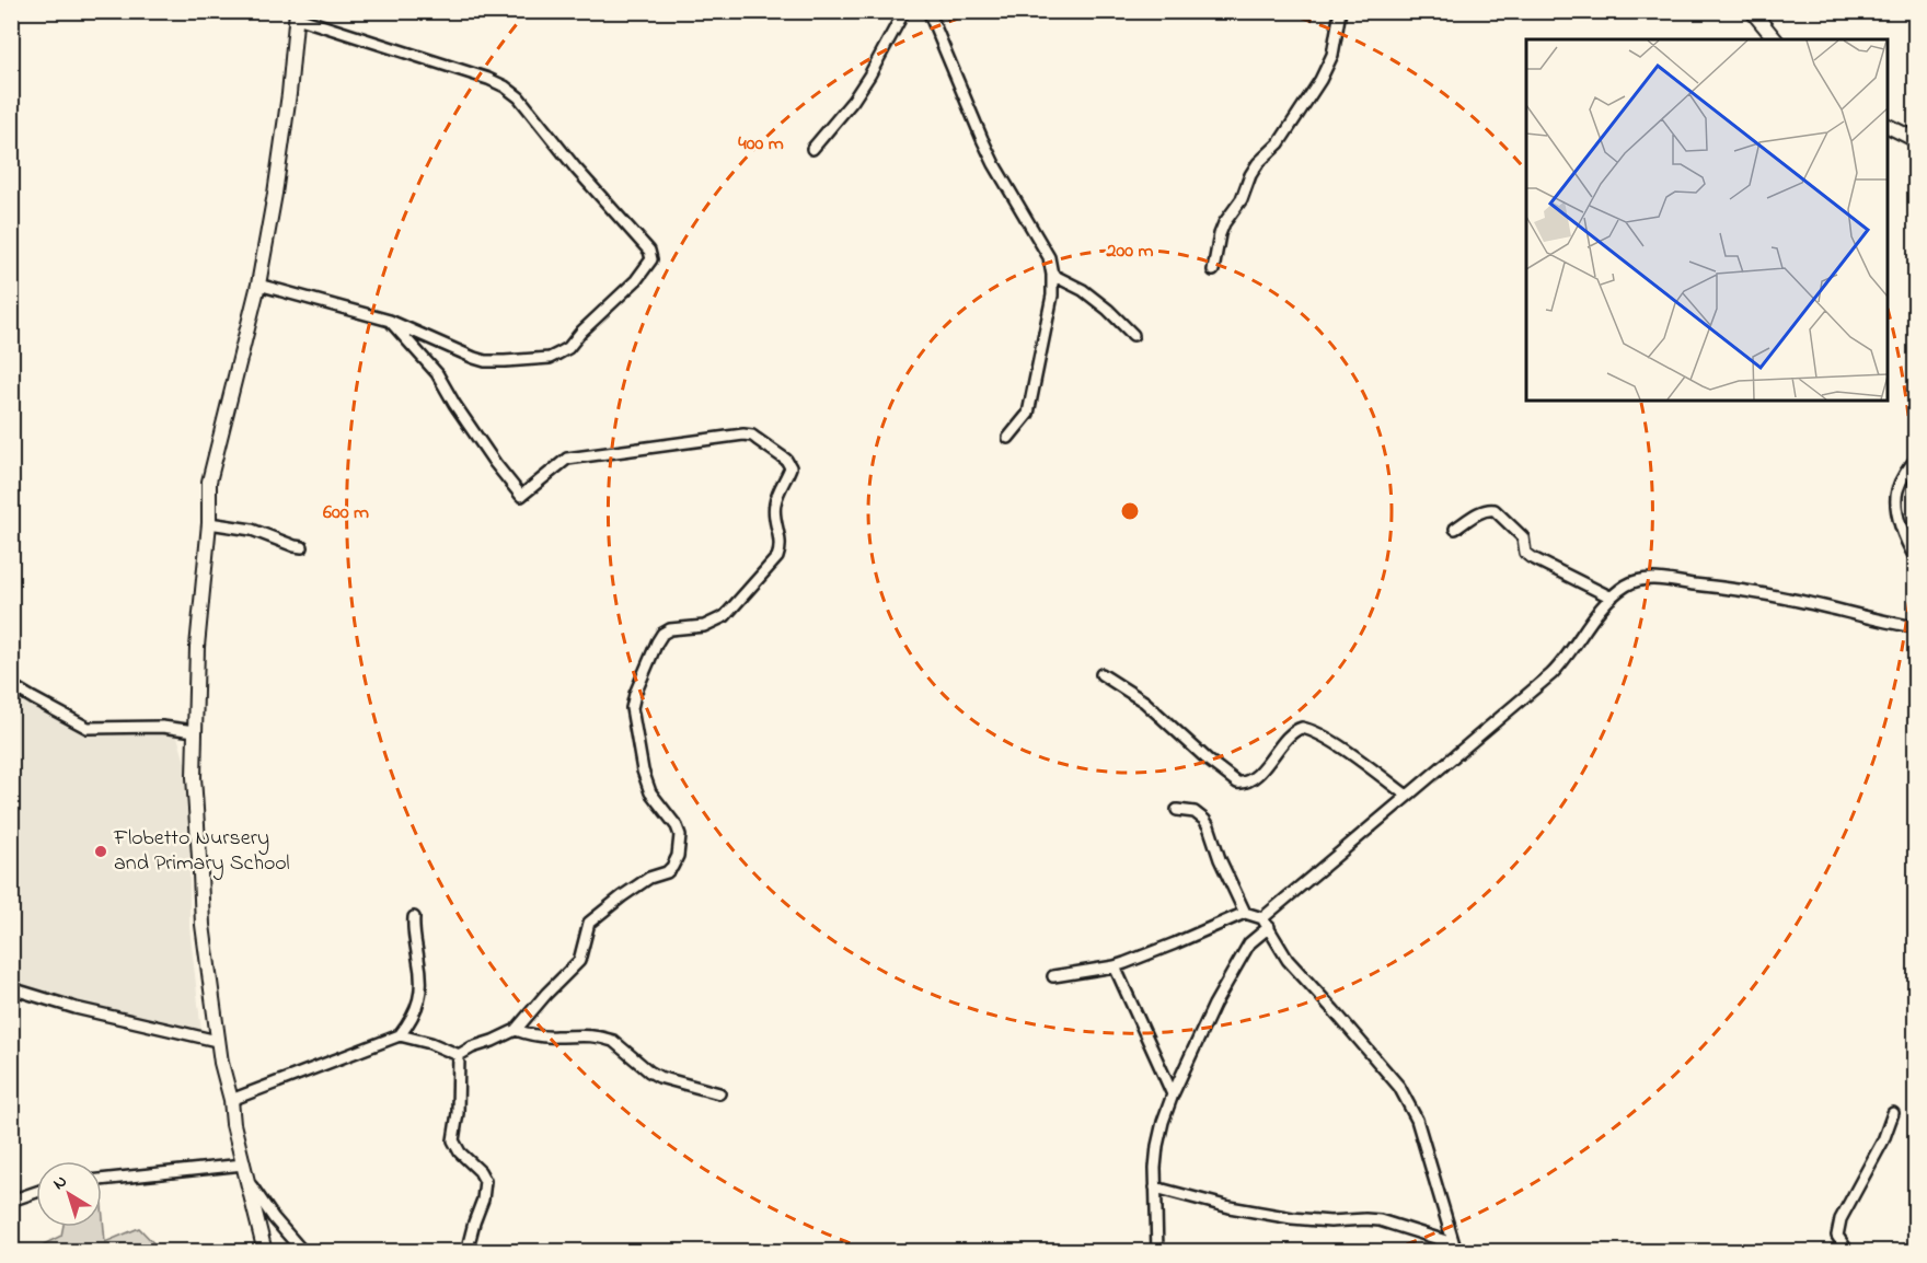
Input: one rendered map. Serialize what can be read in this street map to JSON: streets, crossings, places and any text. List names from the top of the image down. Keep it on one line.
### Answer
{"places":["Flobetto Nursery and Primary School"],"north":"top left","rings":["400 m","200 m","600 m"]}
